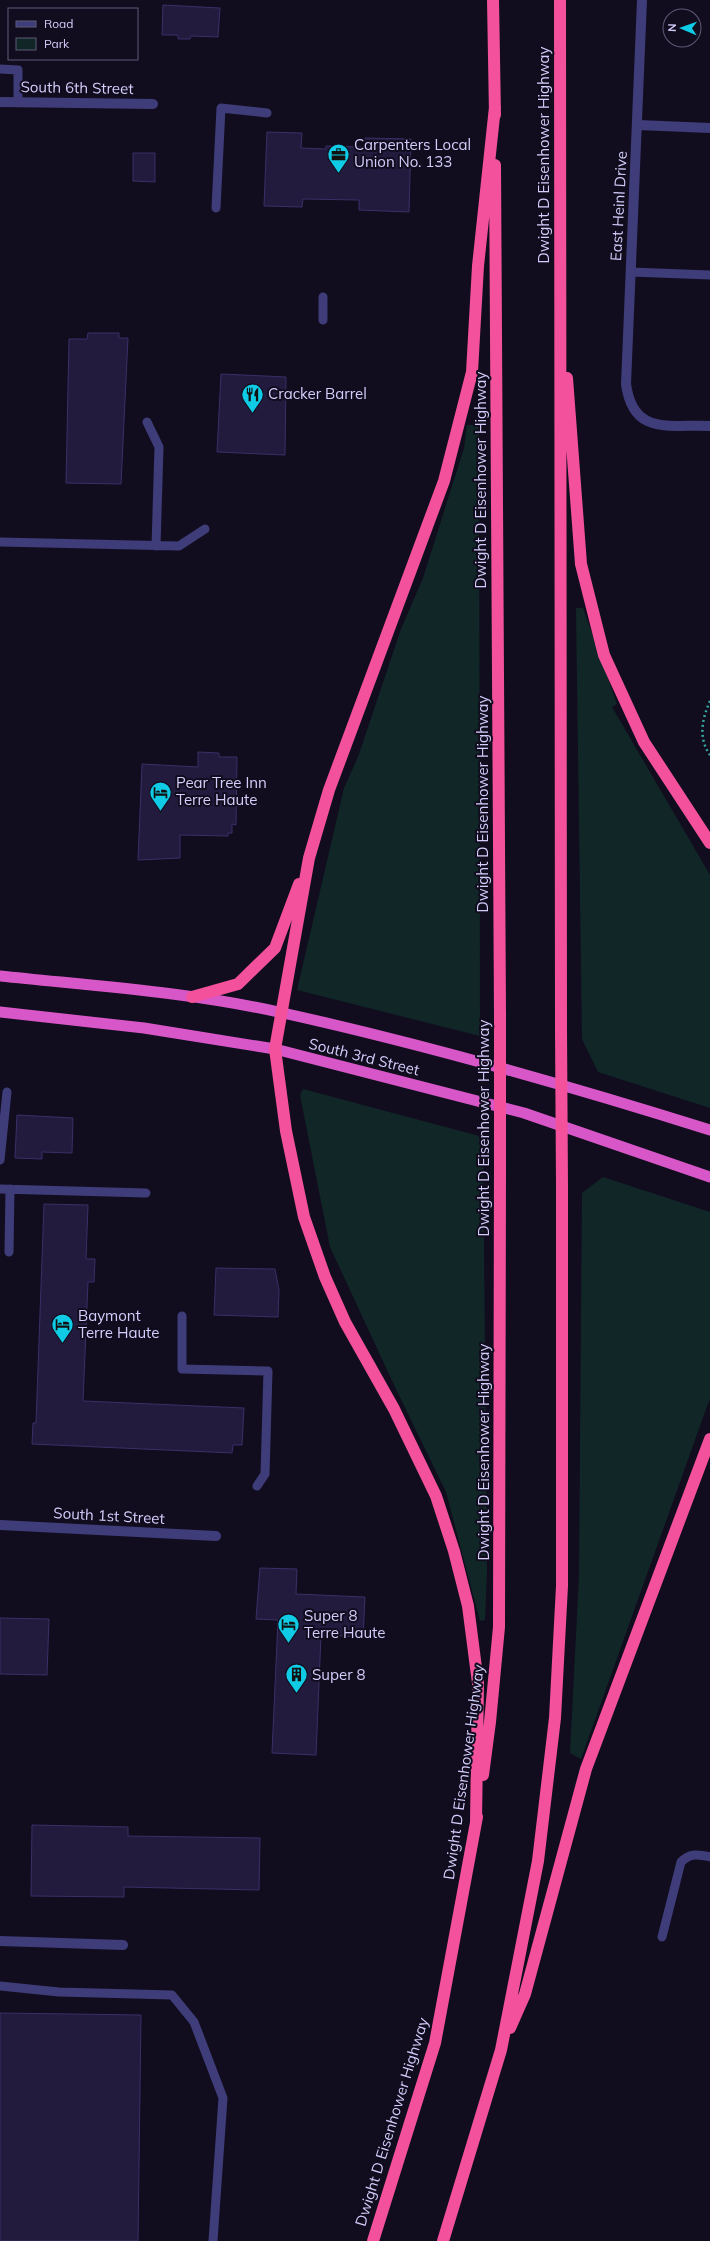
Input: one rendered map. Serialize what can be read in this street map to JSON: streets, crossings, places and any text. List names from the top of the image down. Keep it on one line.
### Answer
{"streets":{"highway":["Dwight D Eisenhower Highway","South 3rd Street"],"street":["South 6th Street","East Heinl Drive","South 1st Street"]},"places":{"office":["Carpenters Local Union No. 133"],"restaurant":["Cracker Barrel"],"hotel":["Pear Tree Inn Terre Haute","Baymont Terre Haute","Super 8 Terre Haute"],"building":["Super 8"]},"legend":["Road","Park"],"north":"left"}
